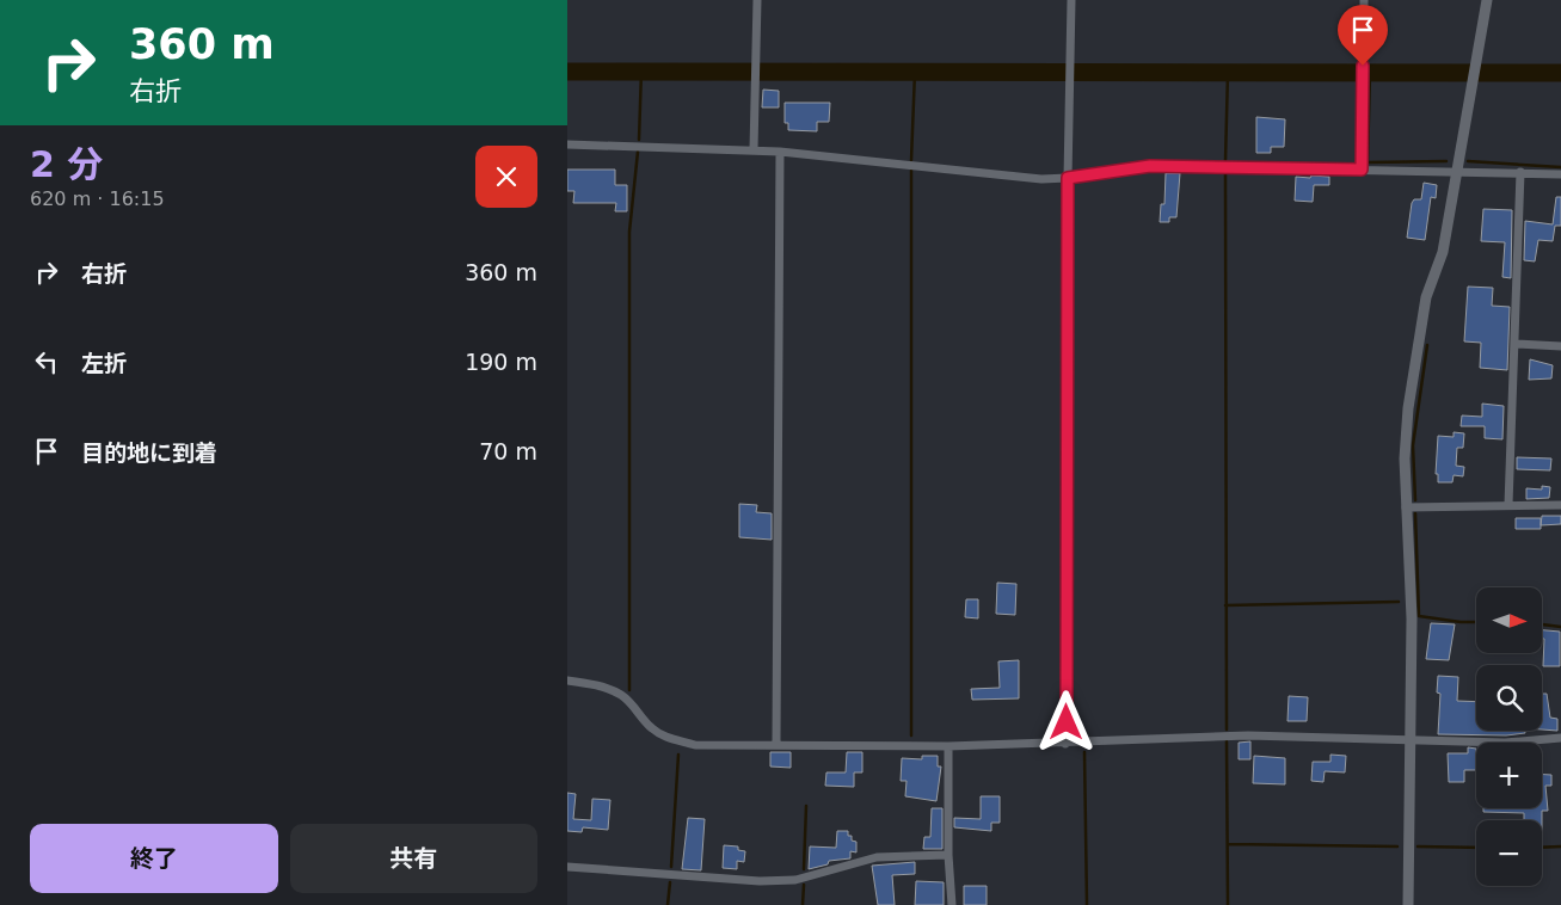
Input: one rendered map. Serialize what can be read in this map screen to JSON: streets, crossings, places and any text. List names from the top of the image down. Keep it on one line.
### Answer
{"north":"right","page":{"turn":["360 m","右折"],"heading":["2 分","620 m · 16:15"],"list":[{"name":"右折","value":"360 m"},{"name":"左折","value":"190 m"},{"name":"目的地に到着","value":"70 m"}],"map_buttons":["+","−"],"buttons":["終了","共有"]}}
